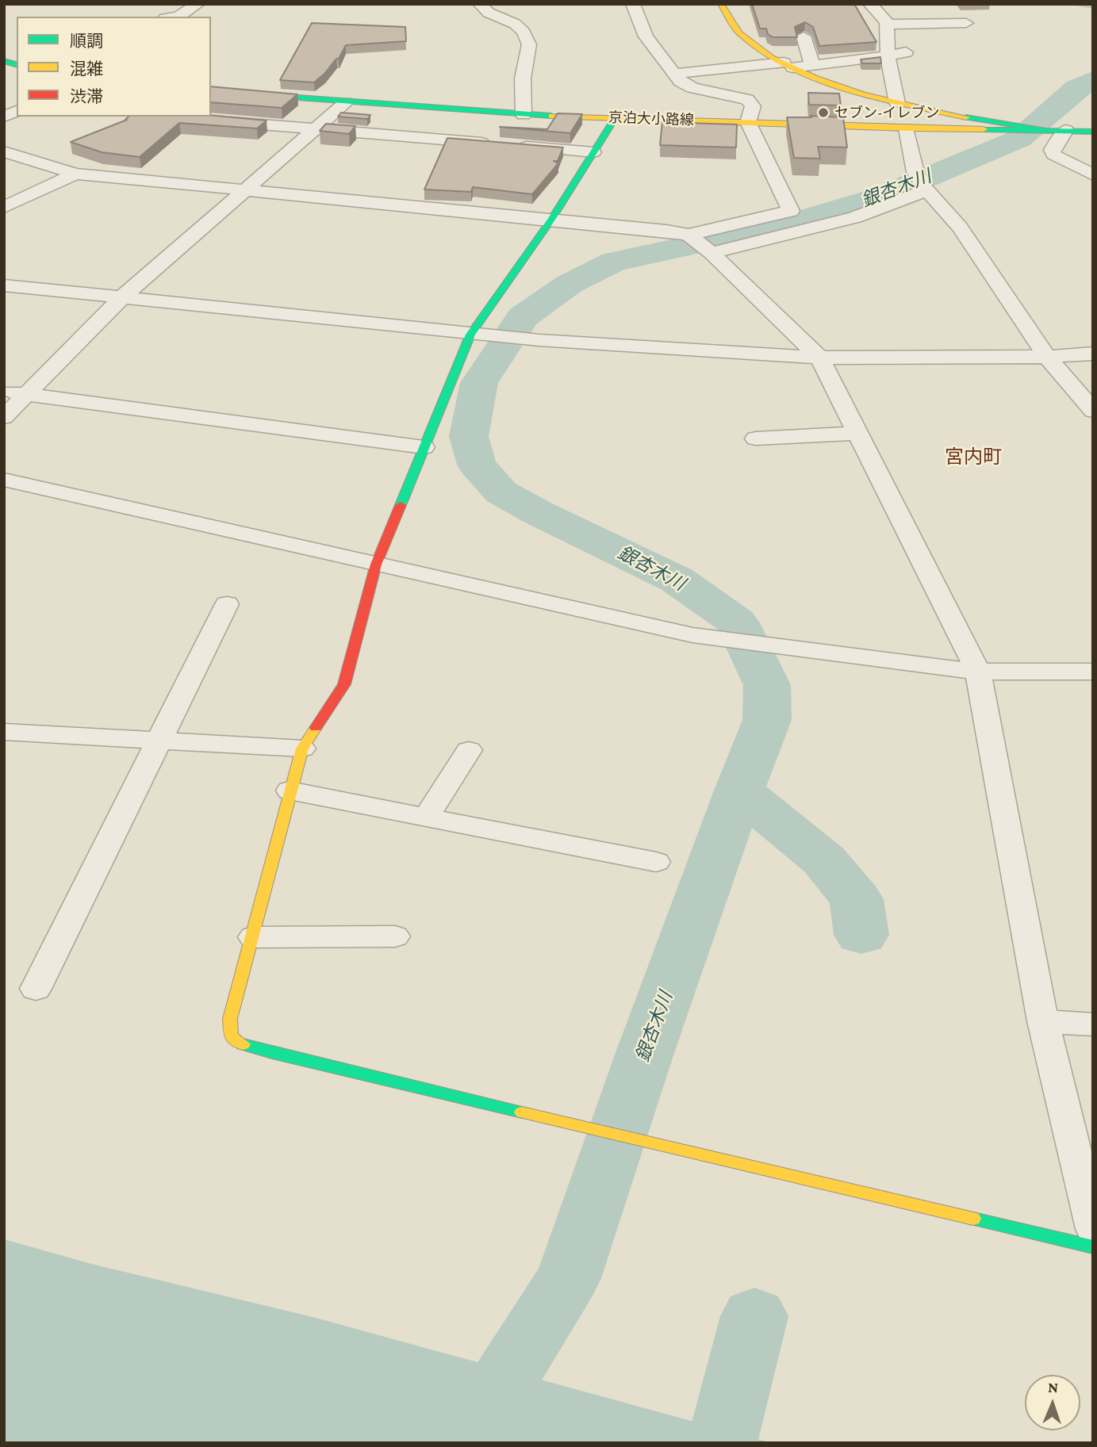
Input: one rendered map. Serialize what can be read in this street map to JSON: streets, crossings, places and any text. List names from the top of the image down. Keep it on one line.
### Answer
{"streets":{"street":["京泊大小路線"]},"districts":["宮内町"],"water":["銀杏木川"],"places":["セブン-イレブン"],"legend":["順調","混雑","渋滞"],"north":"top"}
